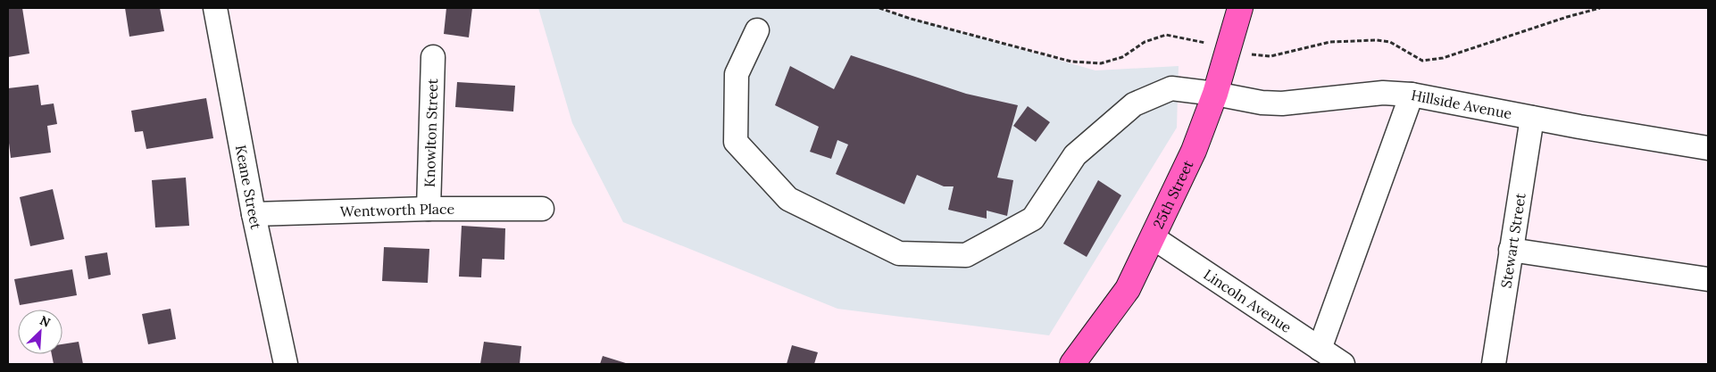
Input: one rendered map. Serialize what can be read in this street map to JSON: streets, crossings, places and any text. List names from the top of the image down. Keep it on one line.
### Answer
{"streets":{"main road":["25th Street"],"street":["Hillside Avenue","Knowlton Street","Keane Street","Wentworth Place","Stewart Street","Lincoln Avenue"]},"crossings":[["Hillside Avenue","25th Street"],["Hillside Avenue","Stewart Street"],["Knowlton Street","Wentworth Place"],["Keane Street","Wentworth Place"],["25th Street","Lincoln Avenue"]],"north":"top right"}
